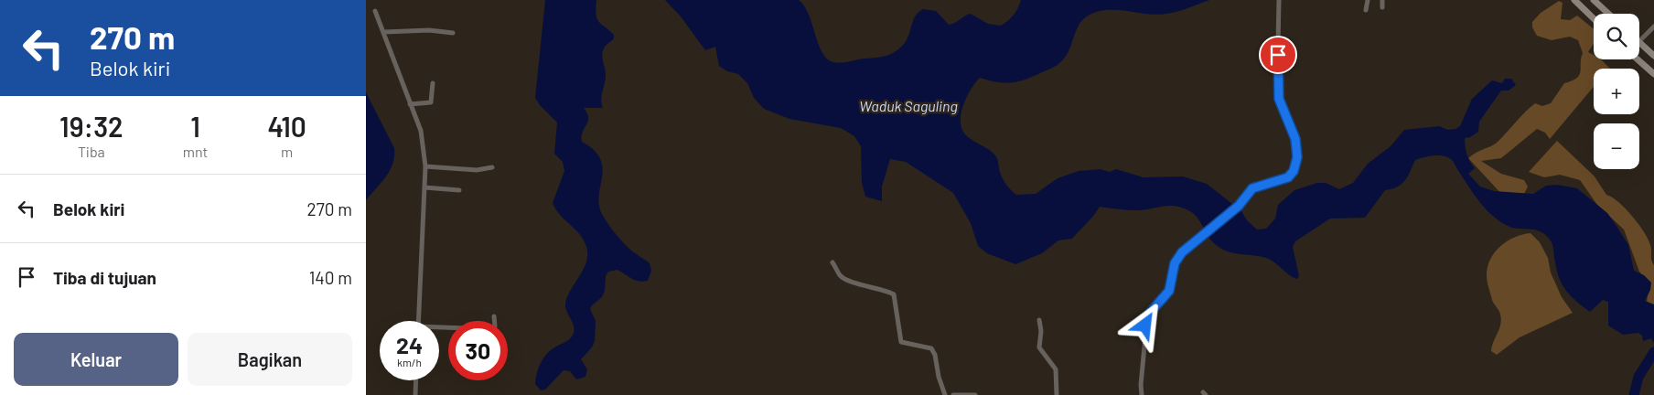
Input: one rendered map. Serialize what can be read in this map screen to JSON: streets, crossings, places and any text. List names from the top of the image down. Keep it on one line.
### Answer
{"water":["Waduk Saguling"],"page":{"turn":["270 m","Belok kiri"],"map_buttons":["+","−"],"eta":["19:32","Tiba","1","mnt","410","m"],"list":[{"name":"Belok kiri","value":"270 m"},{"name":"Tiba di tujuan","value":"140 m"}],"speed":"24 km/h","limit":"30","buttons":["Keluar","Bagikan"]}}
